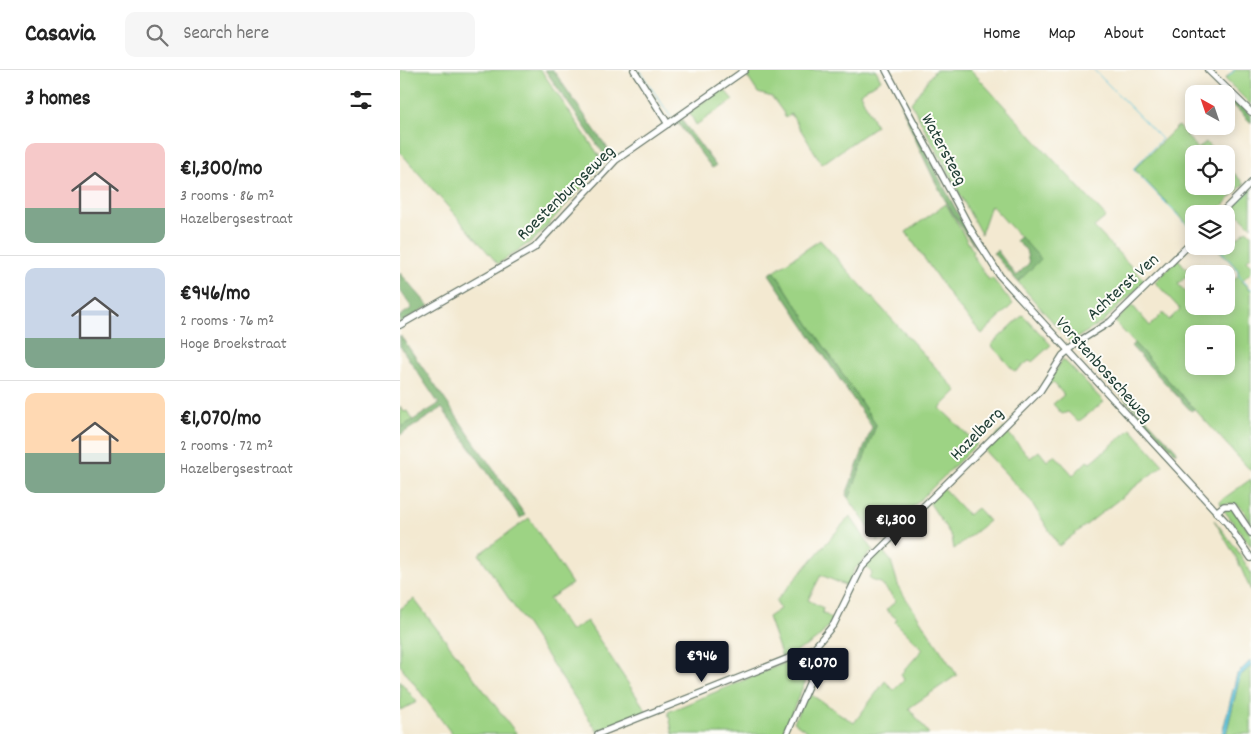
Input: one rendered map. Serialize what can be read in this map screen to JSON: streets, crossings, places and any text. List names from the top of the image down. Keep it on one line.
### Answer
{"streets":{"street":["Watersteeg","Roestenburgseweg","Achterst Ven","Vorstenbosscheweg","Hazelberg"]},"crossings":[["Watersteeg","Vorstenbosscheweg"],["Achterst Ven","Vorstenbosscheweg"],["Achterst Ven","Hazelberg"],["Vorstenbosscheweg","Hazelberg"]],"north":"top left","page":{"header":"Casavia","search":"Search here","nav":["Home","Map","About","Contact"],"heading":"3 homes","map_buttons":["+","−"],"list":[{"name":"€1,300/mo","note":"3 rooms · 86 m² · Hazelbergsestraat"},{"name":"€946/mo","note":"2 rooms · 76 m² · Hoge Broekstraat"},{"name":"€1,070/mo","note":"2 rooms · 72 m² · Hazelbergsestraat"}],"price":["€1,300","€946","€1,070"]}}
